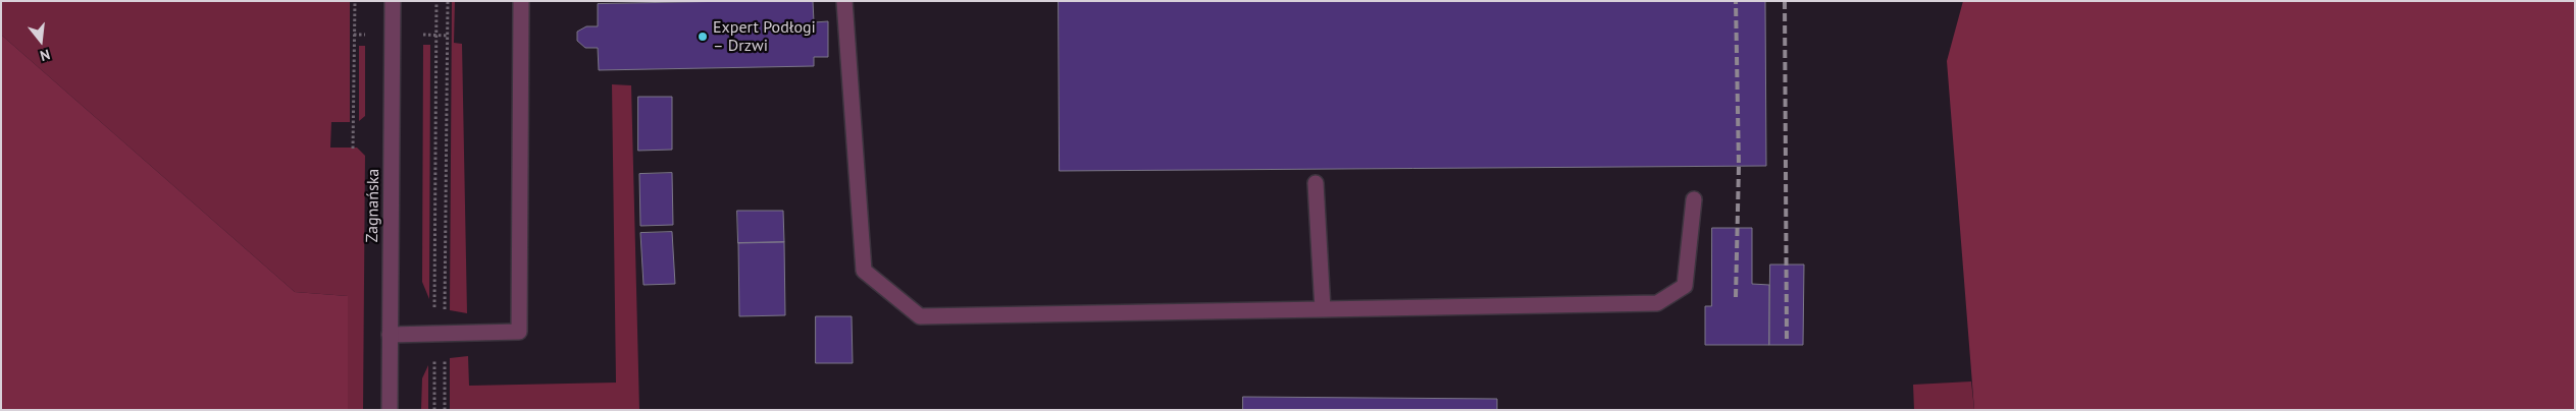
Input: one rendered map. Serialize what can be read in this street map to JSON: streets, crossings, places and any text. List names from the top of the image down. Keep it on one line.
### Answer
{"streets":{"street":["Zagnańska"]},"places":["Expert Podłogi – Drzwi"],"north":"bottom"}
